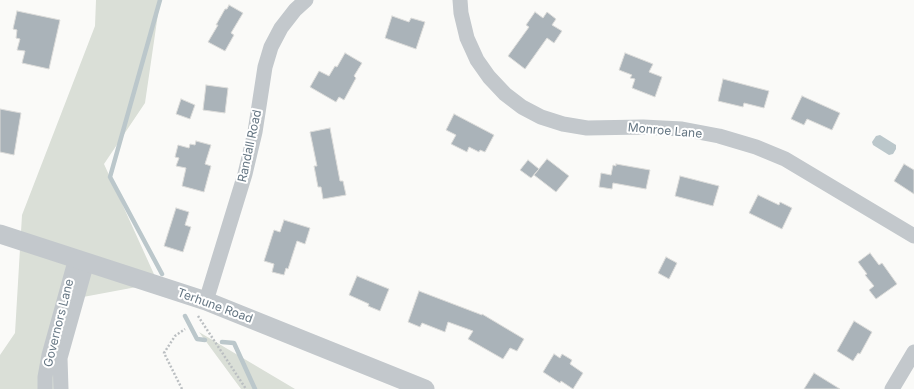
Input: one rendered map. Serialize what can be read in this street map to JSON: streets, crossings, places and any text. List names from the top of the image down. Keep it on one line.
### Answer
{"streets":{"street":["Monroe Lane","Randall Road","Terhune Road","Governors Lane"]},"crossings":[["Randall Road","Terhune Road"],["Terhune Road","Governors Lane"]]}
